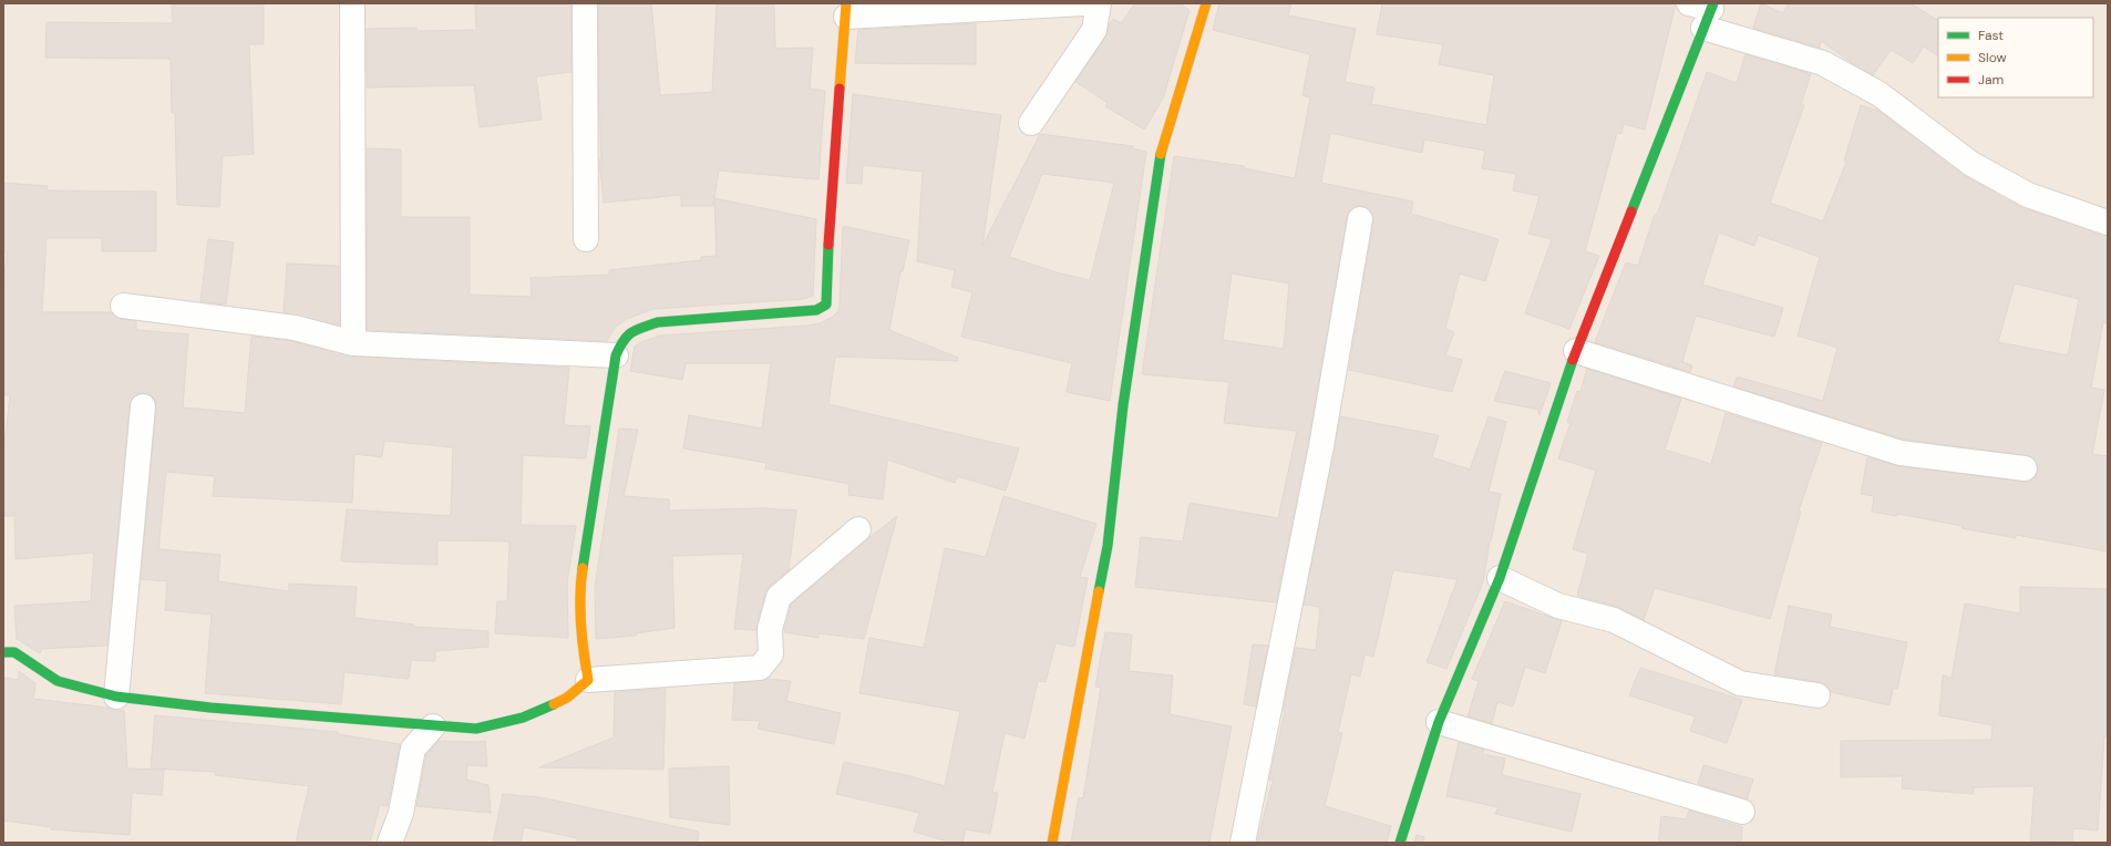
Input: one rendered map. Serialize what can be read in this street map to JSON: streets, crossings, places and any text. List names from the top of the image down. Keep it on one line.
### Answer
{"legend":["Fast","Slow","Jam"]}
